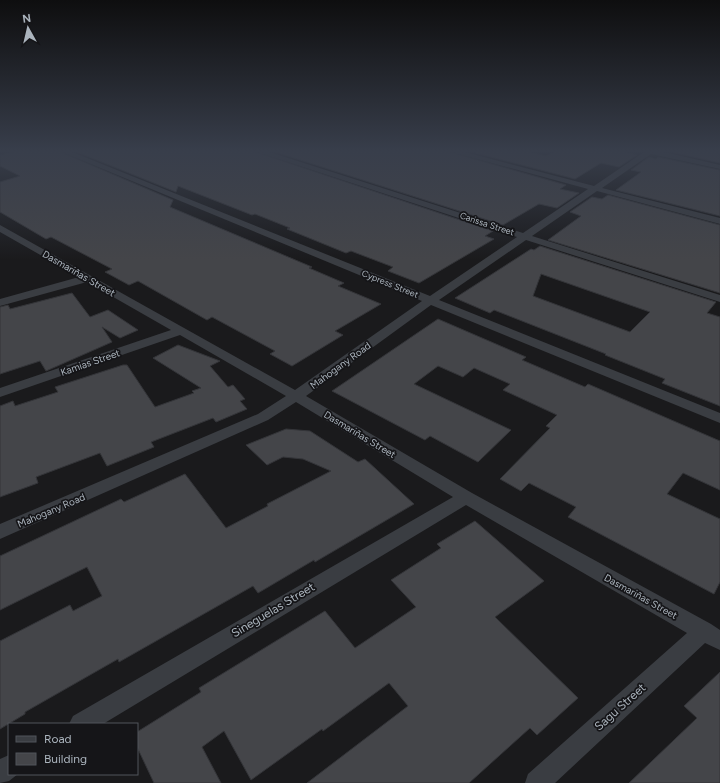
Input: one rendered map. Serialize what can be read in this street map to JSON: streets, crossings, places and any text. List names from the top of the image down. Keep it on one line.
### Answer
{"streets":{"street":["Carissa Street","Dasmariñas Street","Cypress Street","Kamias Street","Mahogany Road","Sineguelas Street","Sagu Street"]},"crossings":[["Carissa Street","Mahogany Road"],["Dasmariñas Street","Kamias Street"],["Dasmariñas Street","Mahogany Road"],["Dasmariñas Street","Sineguelas Street"],["Dasmariñas Street","Sagu Street"],["Cypress Street","Mahogany Road"]],"legend":["Road","Building"],"north":"top"}
